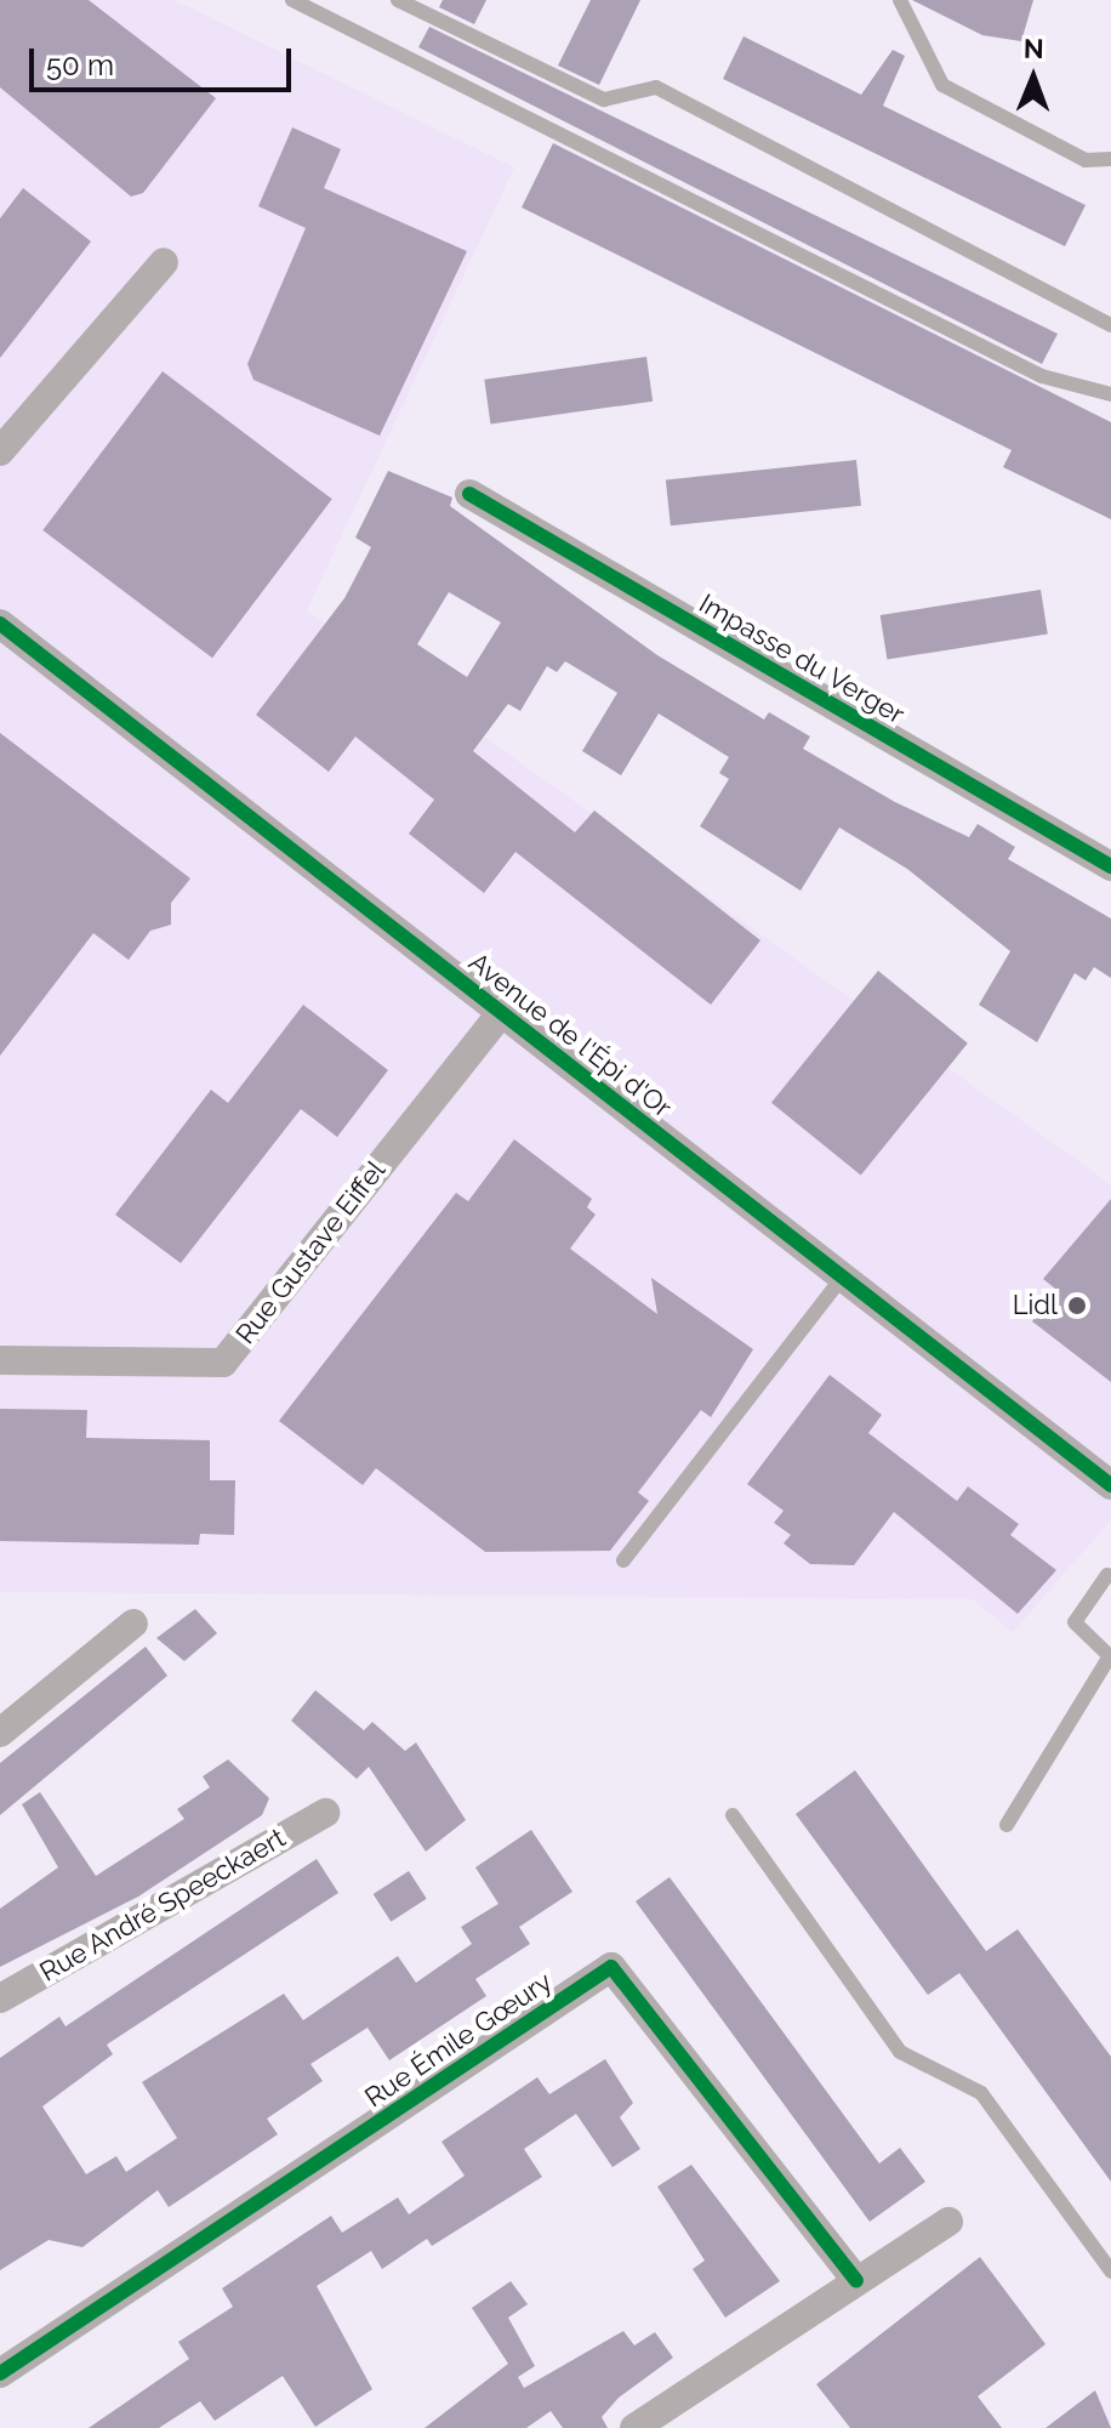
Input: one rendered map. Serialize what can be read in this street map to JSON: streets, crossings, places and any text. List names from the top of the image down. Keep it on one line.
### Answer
{"streets":{"street":["Impasse du Verger","Avenue de l'Épi d'Or","Rue Gustave Eiffel","Rue André Speeckaert","Rue Émile Gœury"]},"crossings":[["Avenue de l'Épi d'Or","Rue Gustave Eiffel"]],"places":["Lidl"],"scale_bar":"50 m","north":"top"}
